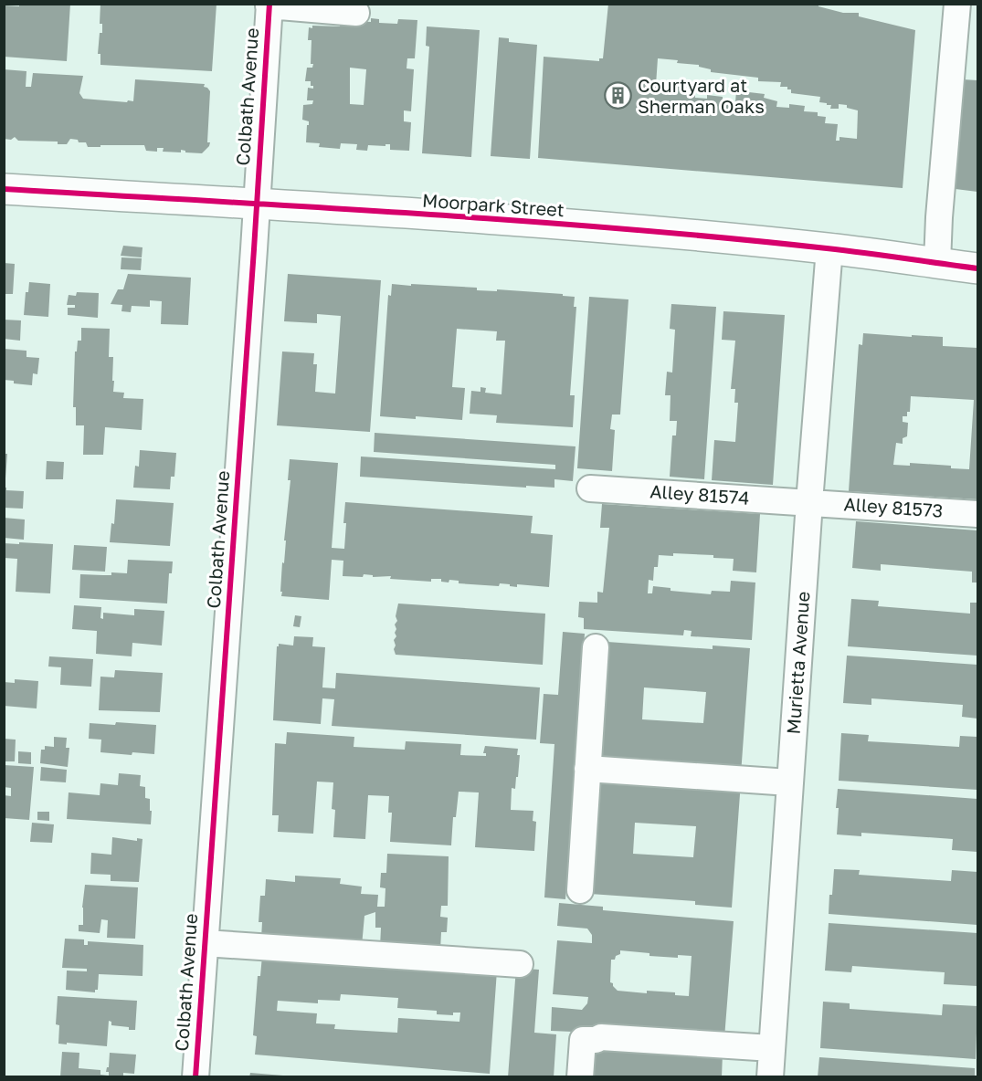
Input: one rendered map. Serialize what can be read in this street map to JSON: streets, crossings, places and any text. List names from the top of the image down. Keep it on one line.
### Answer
{"streets":{"main road":["Moorpark Street"],"street":["Colbath Avenue","Alley 81574","Alley 81573","Murietta Avenue"]},"crossings":[["Colbath Avenue","Moorpark Street"],["Moorpark Street","Murietta Avenue"],["Alley 81574","Alley 81573"],["Alley 81574","Murietta Avenue"],["Alley 81573","Murietta Avenue"]],"places":{"building":["Courtyard at Sherman Oaks"]}}
